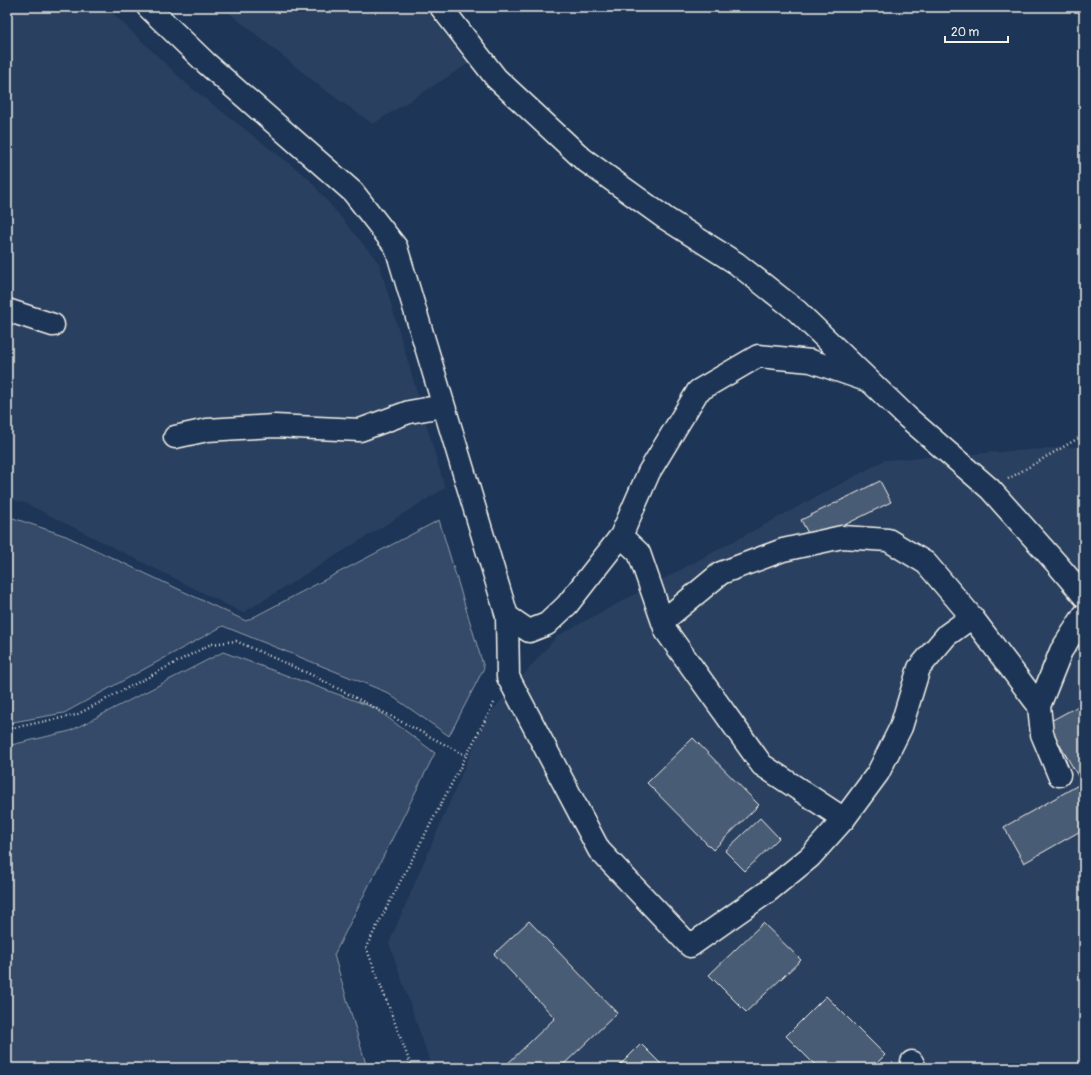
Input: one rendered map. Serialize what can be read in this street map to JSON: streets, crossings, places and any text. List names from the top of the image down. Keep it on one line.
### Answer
{"scale_bar":"20 m"}
